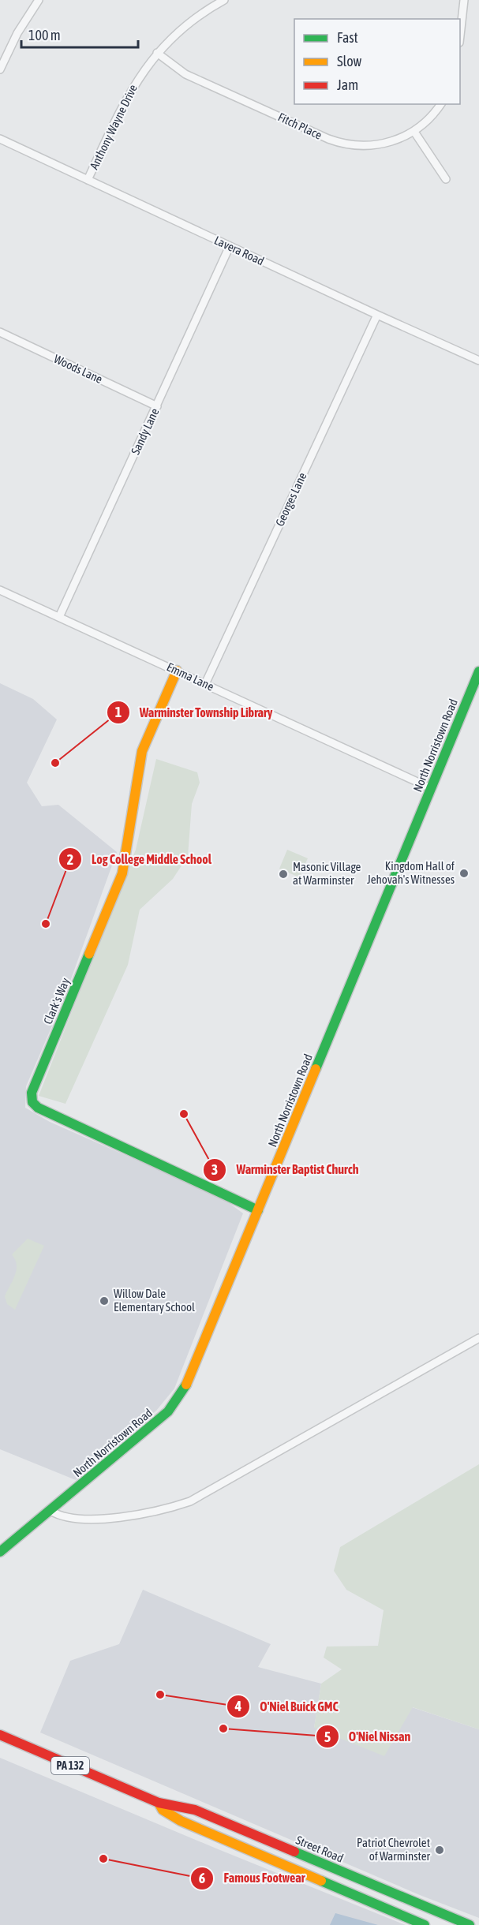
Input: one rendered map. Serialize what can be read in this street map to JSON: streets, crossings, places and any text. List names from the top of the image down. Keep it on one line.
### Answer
{"streets":{"street":["Fitch Place","Anthony Wayne Drive","Lavera Road","Woods Lane","Sandy Lane","Georges Lane","Emma Lane","North Norristown Road","Clark's Way","PA 132","Street Road"]},"crossings":[["Fitch Place","Anthony Wayne Drive"],["Anthony Wayne Drive","Lavera Road"],["Lavera Road","Sandy Lane"],["Lavera Road","Georges Lane"],["Woods Lane","Sandy Lane"],["Sandy Lane","Emma Lane"],["Georges Lane","Emma Lane"],["Emma Lane","North Norristown Road"],["Emma Lane","Clark's Way"],["North Norristown Road","Clark's Way"]],"places":["Warminster Township Library","Kingdom Hall of Jehovah's Witnesses","Masonic Village at Warminster","Log College Middle School","Warminster Baptist Church","Willow Dale Elementary School","O'Niel Buick GMC","O'Niel Nissan","Patriot Chevrolet of Warminster","Famous Footwear"],"legend":["Fast","Slow","Jam"],"scale_bar":"100 m"}
